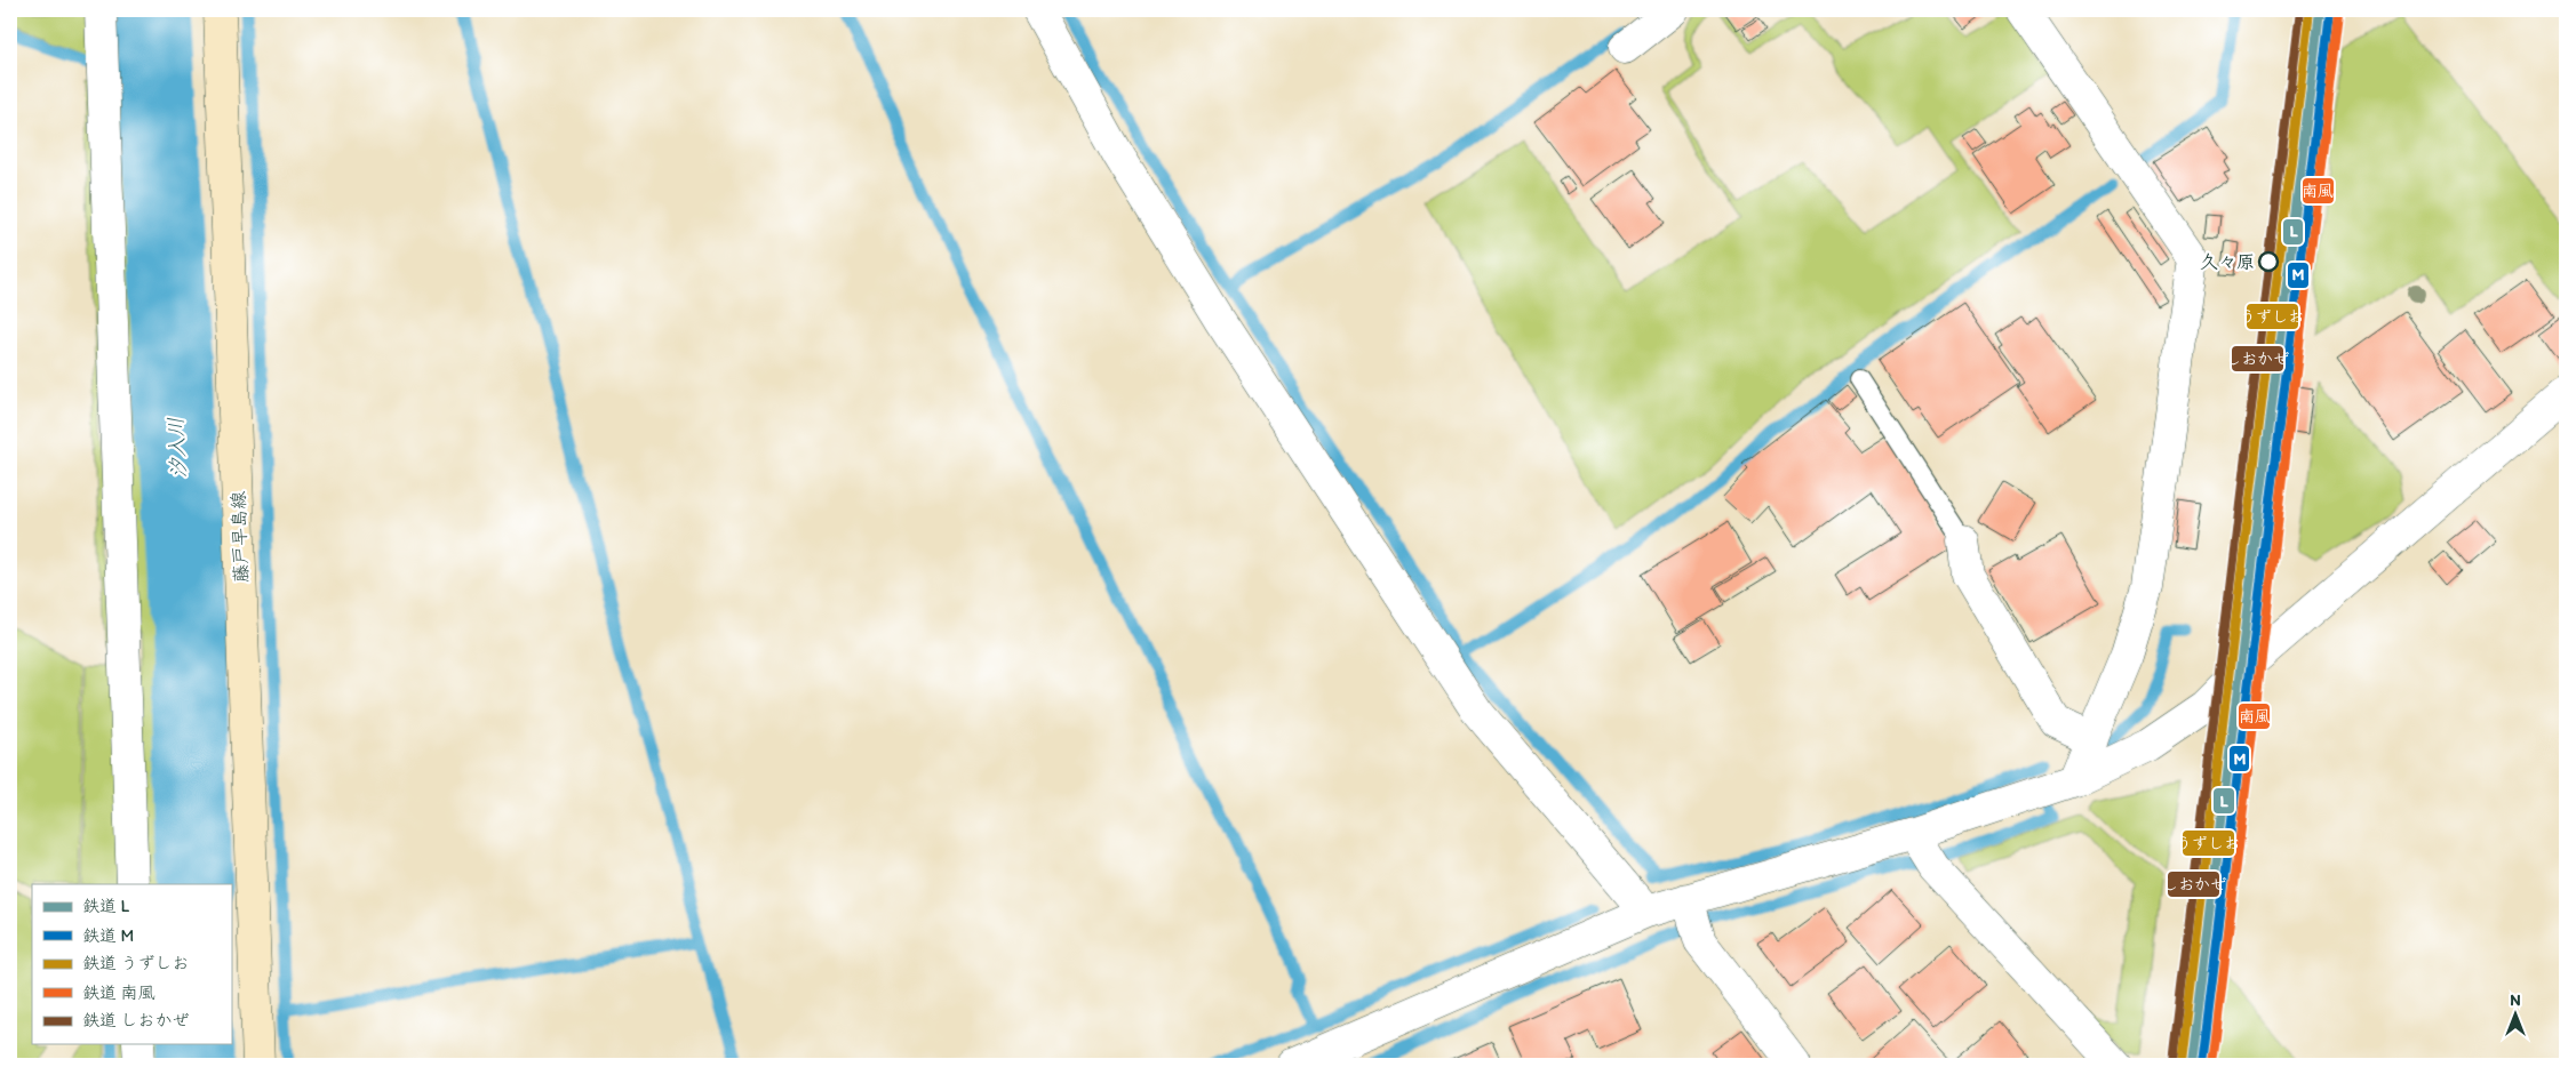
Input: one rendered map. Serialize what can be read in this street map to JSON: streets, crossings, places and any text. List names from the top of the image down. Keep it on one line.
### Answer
{"streets":{"main road":["藤戸早島線"]},"water":["汐入川"],"places":["久々原"],"lines":["rail line L","rail line うずしお","rail line しおかぜ","rail line M","rail line 南風"],"legend":["鉄道 L","鉄道 M","鉄道 うずしお","鉄道 南風","鉄道 しおかぜ"],"north":"top"}
